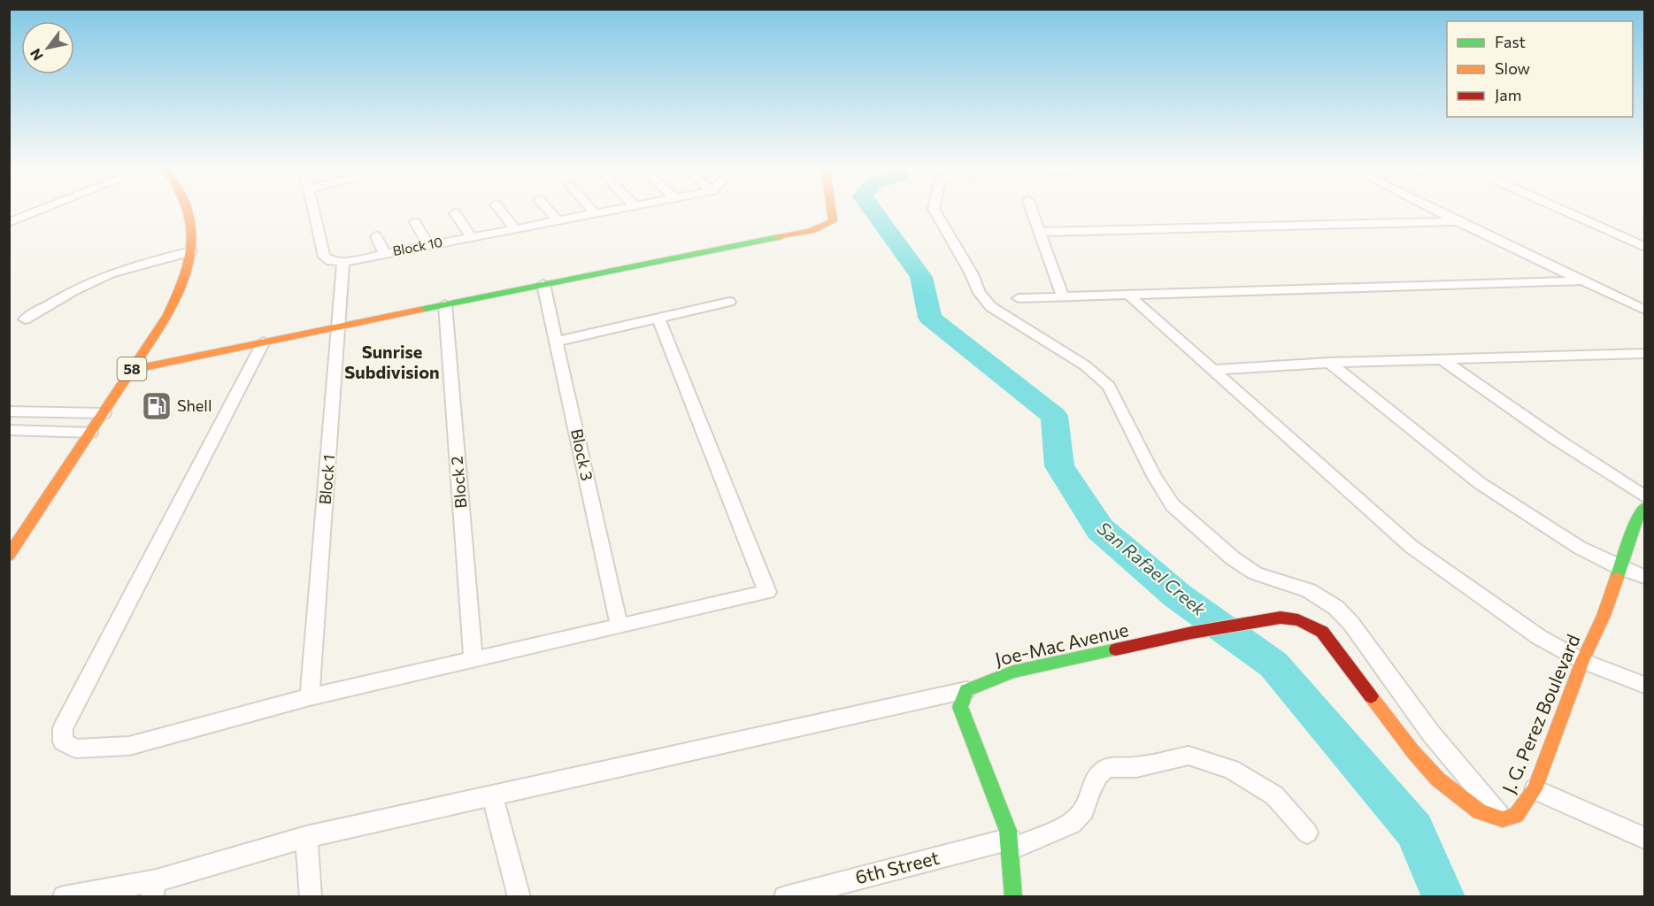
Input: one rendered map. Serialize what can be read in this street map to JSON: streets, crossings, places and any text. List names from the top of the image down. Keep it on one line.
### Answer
{"streets":{"main road":["58","Joe-Mac Avenue","J. G. Perez Boulevard"],"street":["Block 10","Block 3","Block 1","Block 2","6th Street"]},"crossings":[["Block 10","Block 1"],["Joe-Mac Avenue","J. G. Perez Boulevard"]],"districts":["Sunrise Subdivision"],"water":["San Rafael Creek"],"places":{"fuel station":["Shell"]},"legend":["Fast","Slow","Jam"],"north":"bottom left"}
